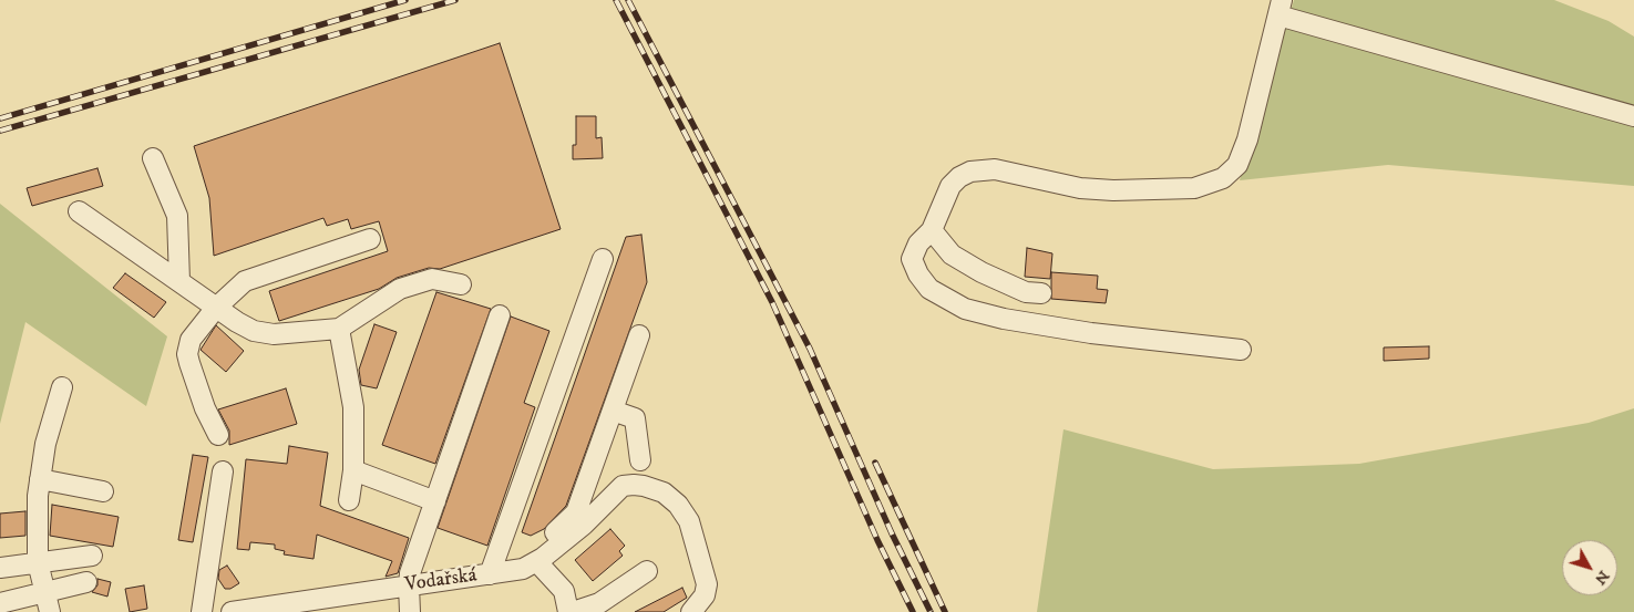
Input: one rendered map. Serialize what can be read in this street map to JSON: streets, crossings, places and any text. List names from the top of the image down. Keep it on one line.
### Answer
{"streets":{"street":["Vodařská"]},"north":"bottom right"}
